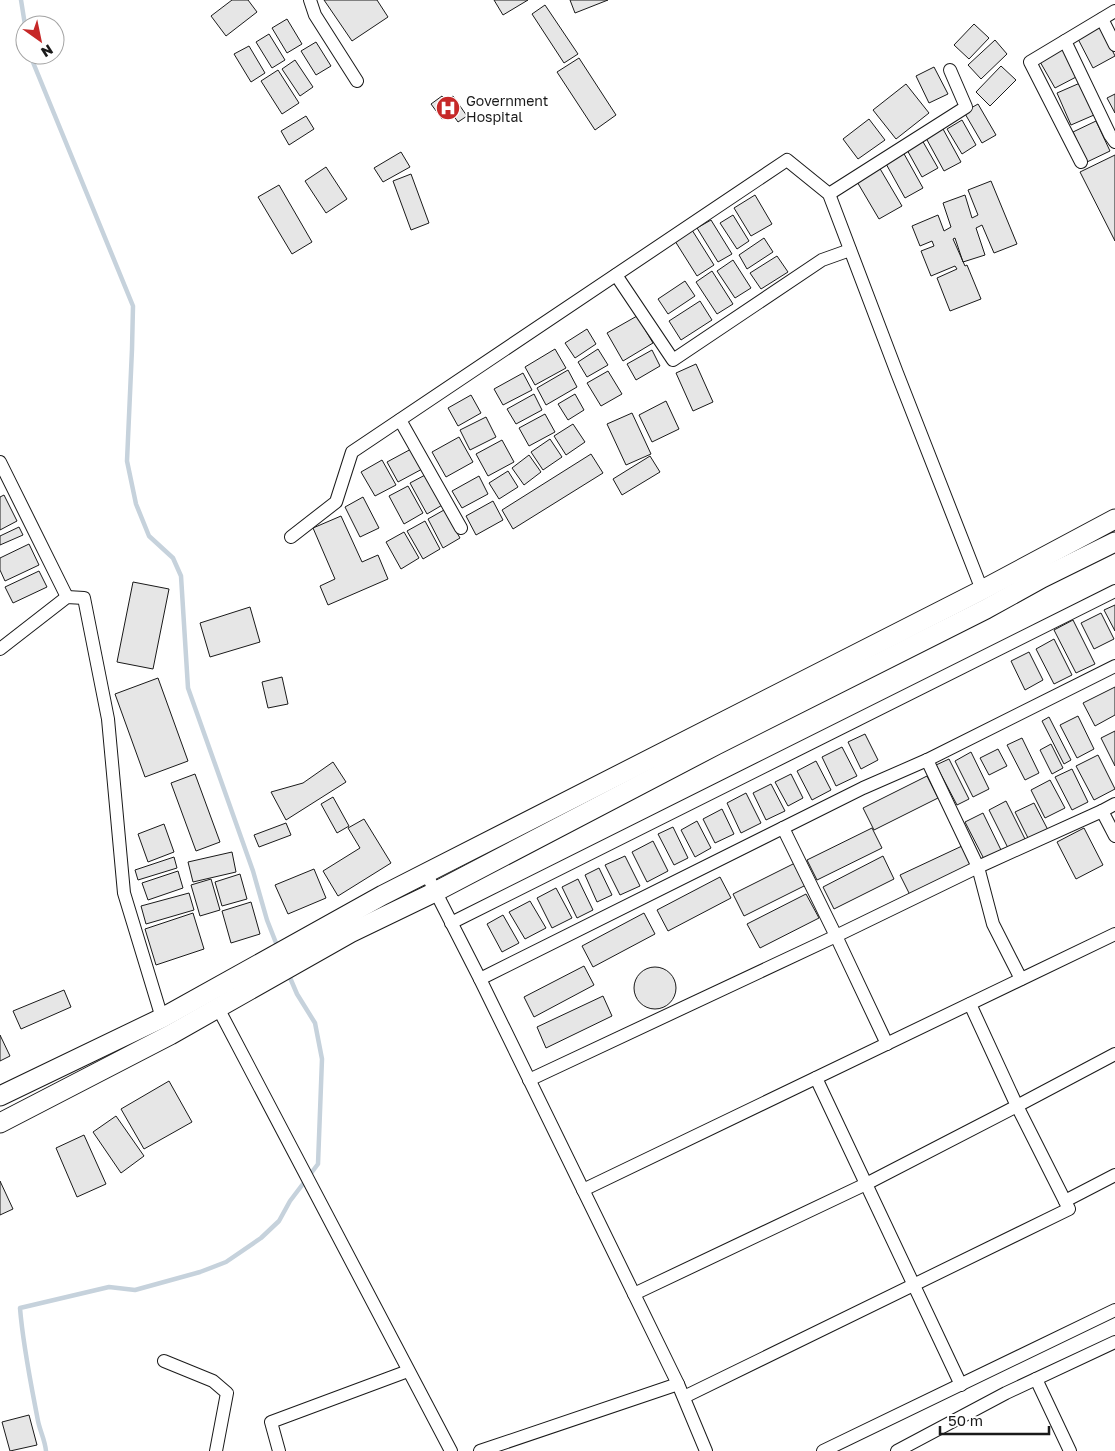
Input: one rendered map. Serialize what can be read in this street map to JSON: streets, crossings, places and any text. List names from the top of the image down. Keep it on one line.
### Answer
{"places":{"hospital":["Government Hospital"]},"scale_bar":"50 m","north":"bottom right"}
